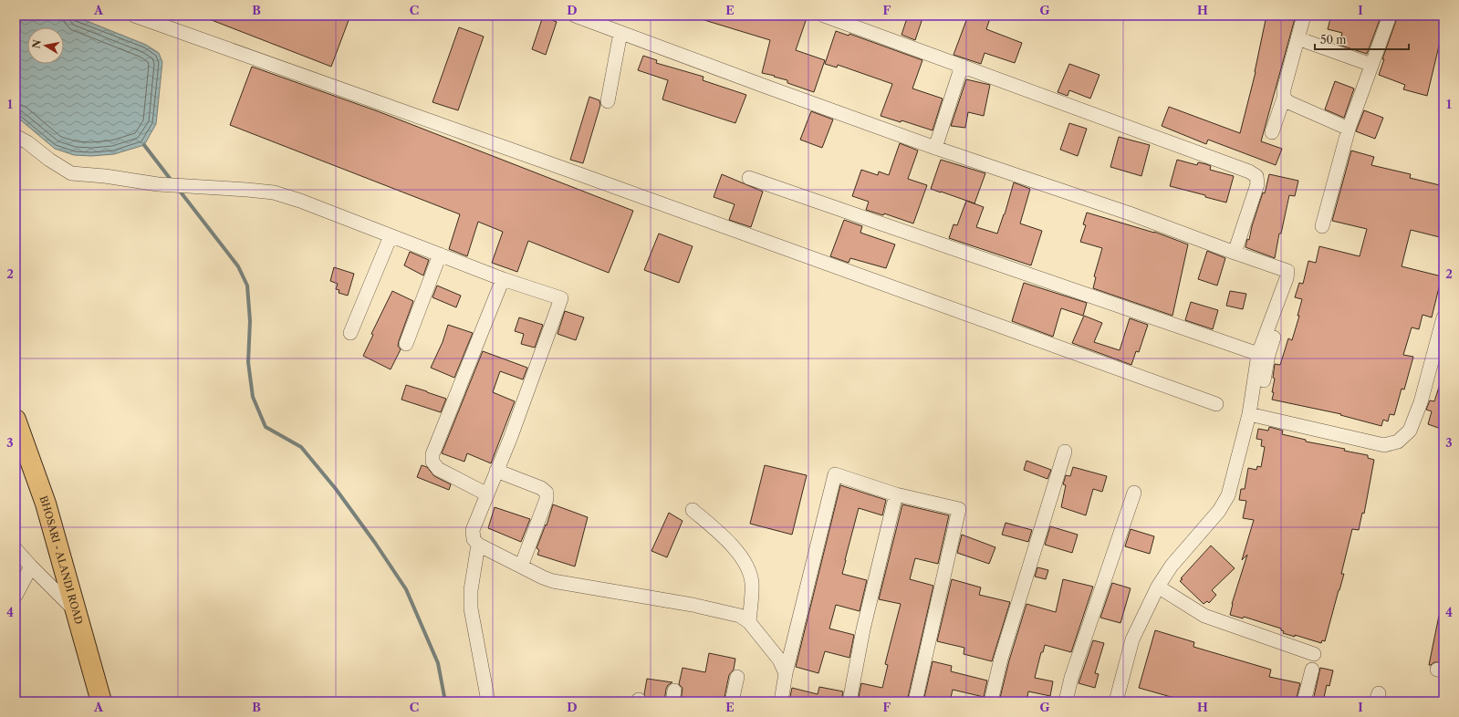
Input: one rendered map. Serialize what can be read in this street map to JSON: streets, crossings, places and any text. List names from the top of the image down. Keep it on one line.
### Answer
{"streets":{"main road":["BHOSARI - ALANDI ROAD"]},"scale_bar":"50 m","north":"left","grid":{"columns":["A","B","C","D","E","F","G","H","I"],"rows":["1","2","3","4"]}}
